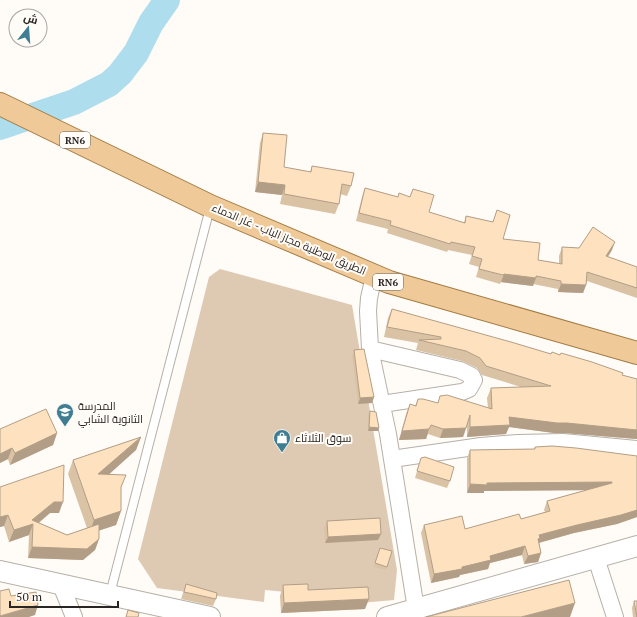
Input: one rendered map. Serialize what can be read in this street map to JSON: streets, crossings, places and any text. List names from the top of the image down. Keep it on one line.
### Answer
{"streets":{"main road":["RN6","الطريق الوطنية مجاز الباب - غار الدماء"]},"places":{"school or university":["المدرسة الثانوية الشابي"],"shop":["سوق الثلاثاء"]},"scale_bar":"50 m","north":"top"}
